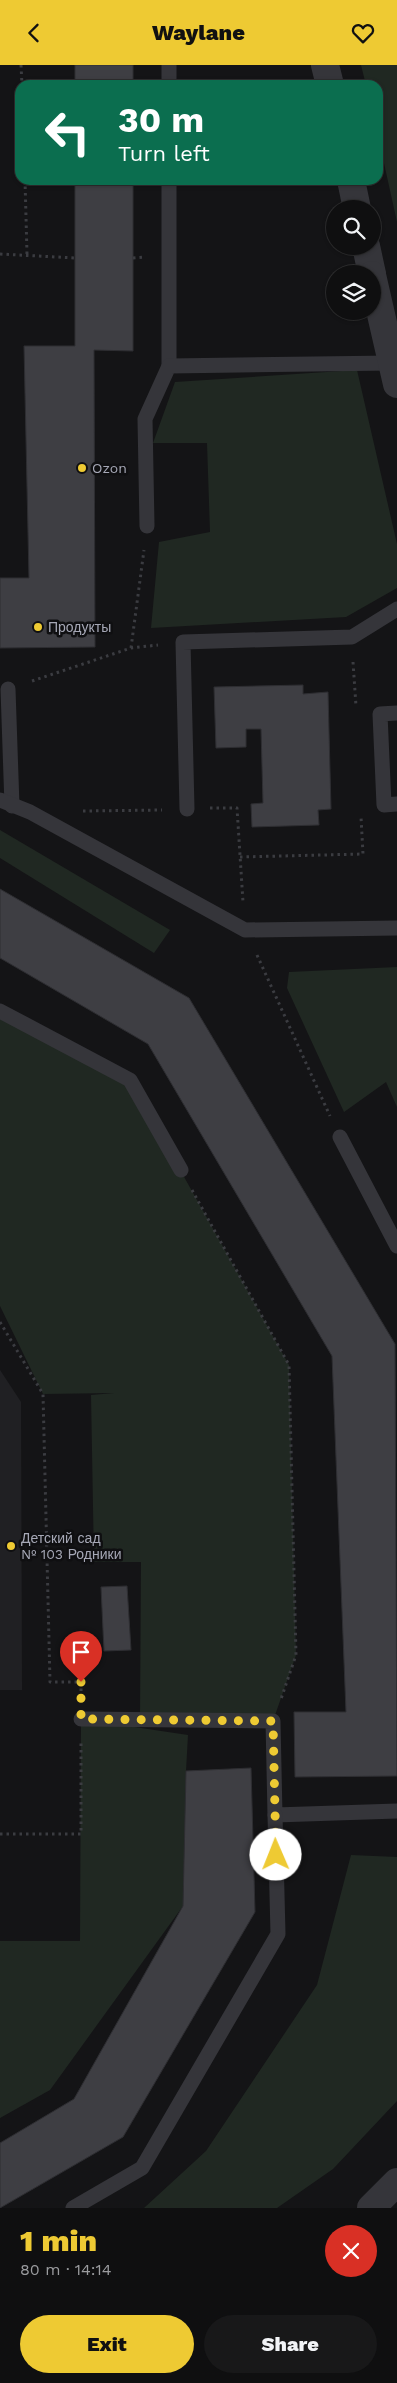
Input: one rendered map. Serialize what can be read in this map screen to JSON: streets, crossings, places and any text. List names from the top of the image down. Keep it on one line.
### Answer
{"places":["Ozon","Продукты","Детский сад № 103 Родники"],"page":{"header":"Waylane","turn":["30 m","Turn left"],"heading":["1 min","80 m · 14:14"],"buttons":["Exit","Share"]}}
